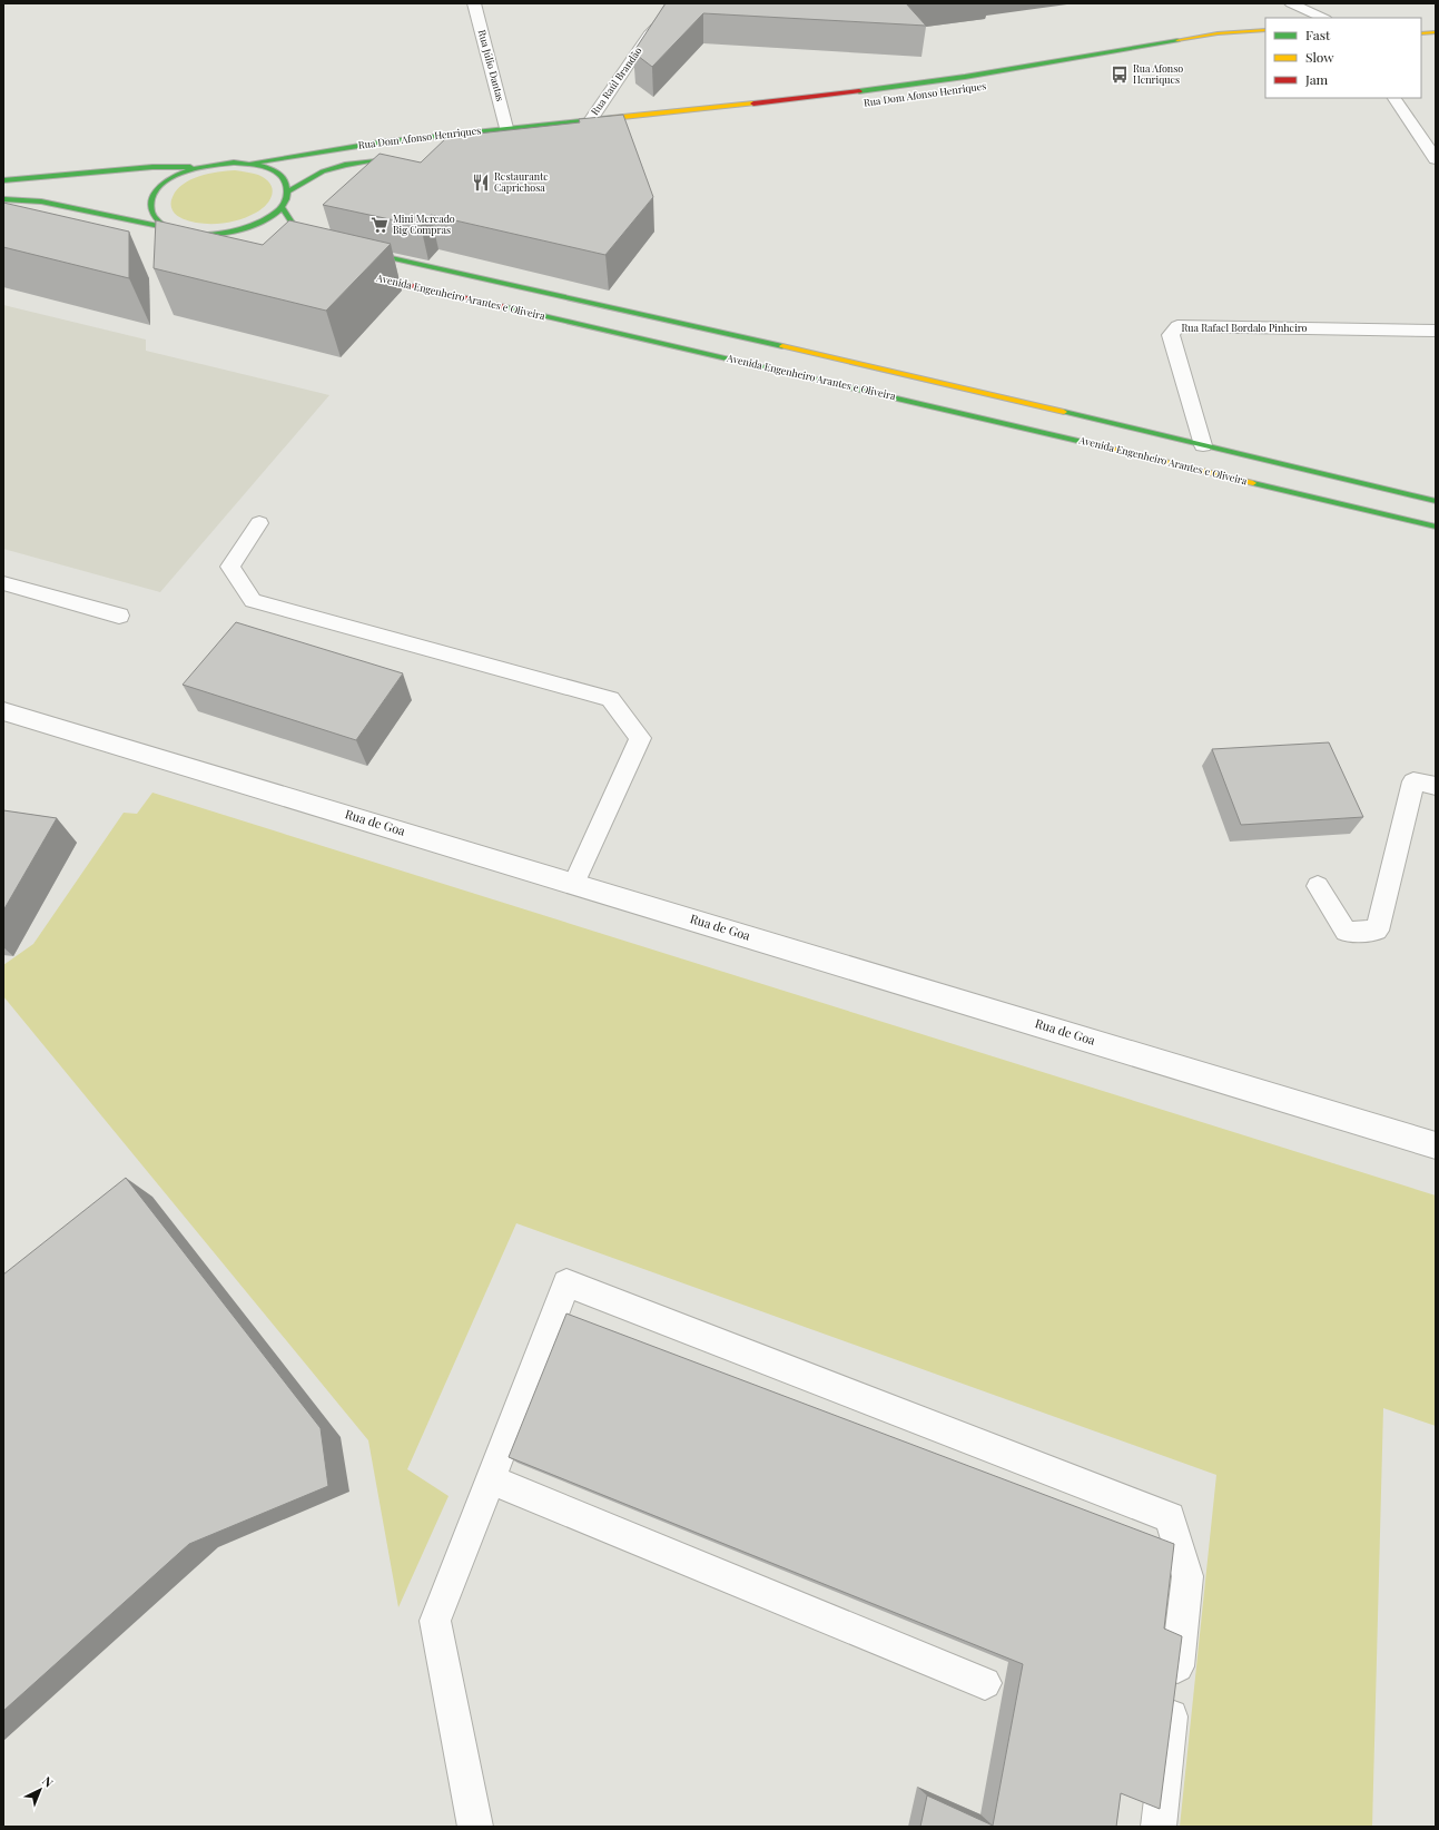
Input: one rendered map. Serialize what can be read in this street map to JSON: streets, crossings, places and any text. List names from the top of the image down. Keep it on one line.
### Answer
{"streets":{"main road":["Rua Dom Afonso Henriques","Avenida Engenheiro Arantes e Oliveira"],"street":["Rua Júlio Dantas","Rua Raúl Brandão","Rua Rafael Bordalo Pinheiro","Rua de Goa"]},"crossings":[["Rua Júlio Dantas","Rua Dom Afonso Henriques"],["Rua Raúl Brandão","Rua Dom Afonso Henriques"],["Avenida Engenheiro Arantes e Oliveira","Rua Rafael Bordalo Pinheiro"]],"places":{"bus stop":["Rua Afonso Henriques"],"restaurant":["Restaurante Caprichosa"],"supermarket":["Mini Mercado Big Compras"]},"legend":["Fast","Slow","Jam"],"north":"top right"}
